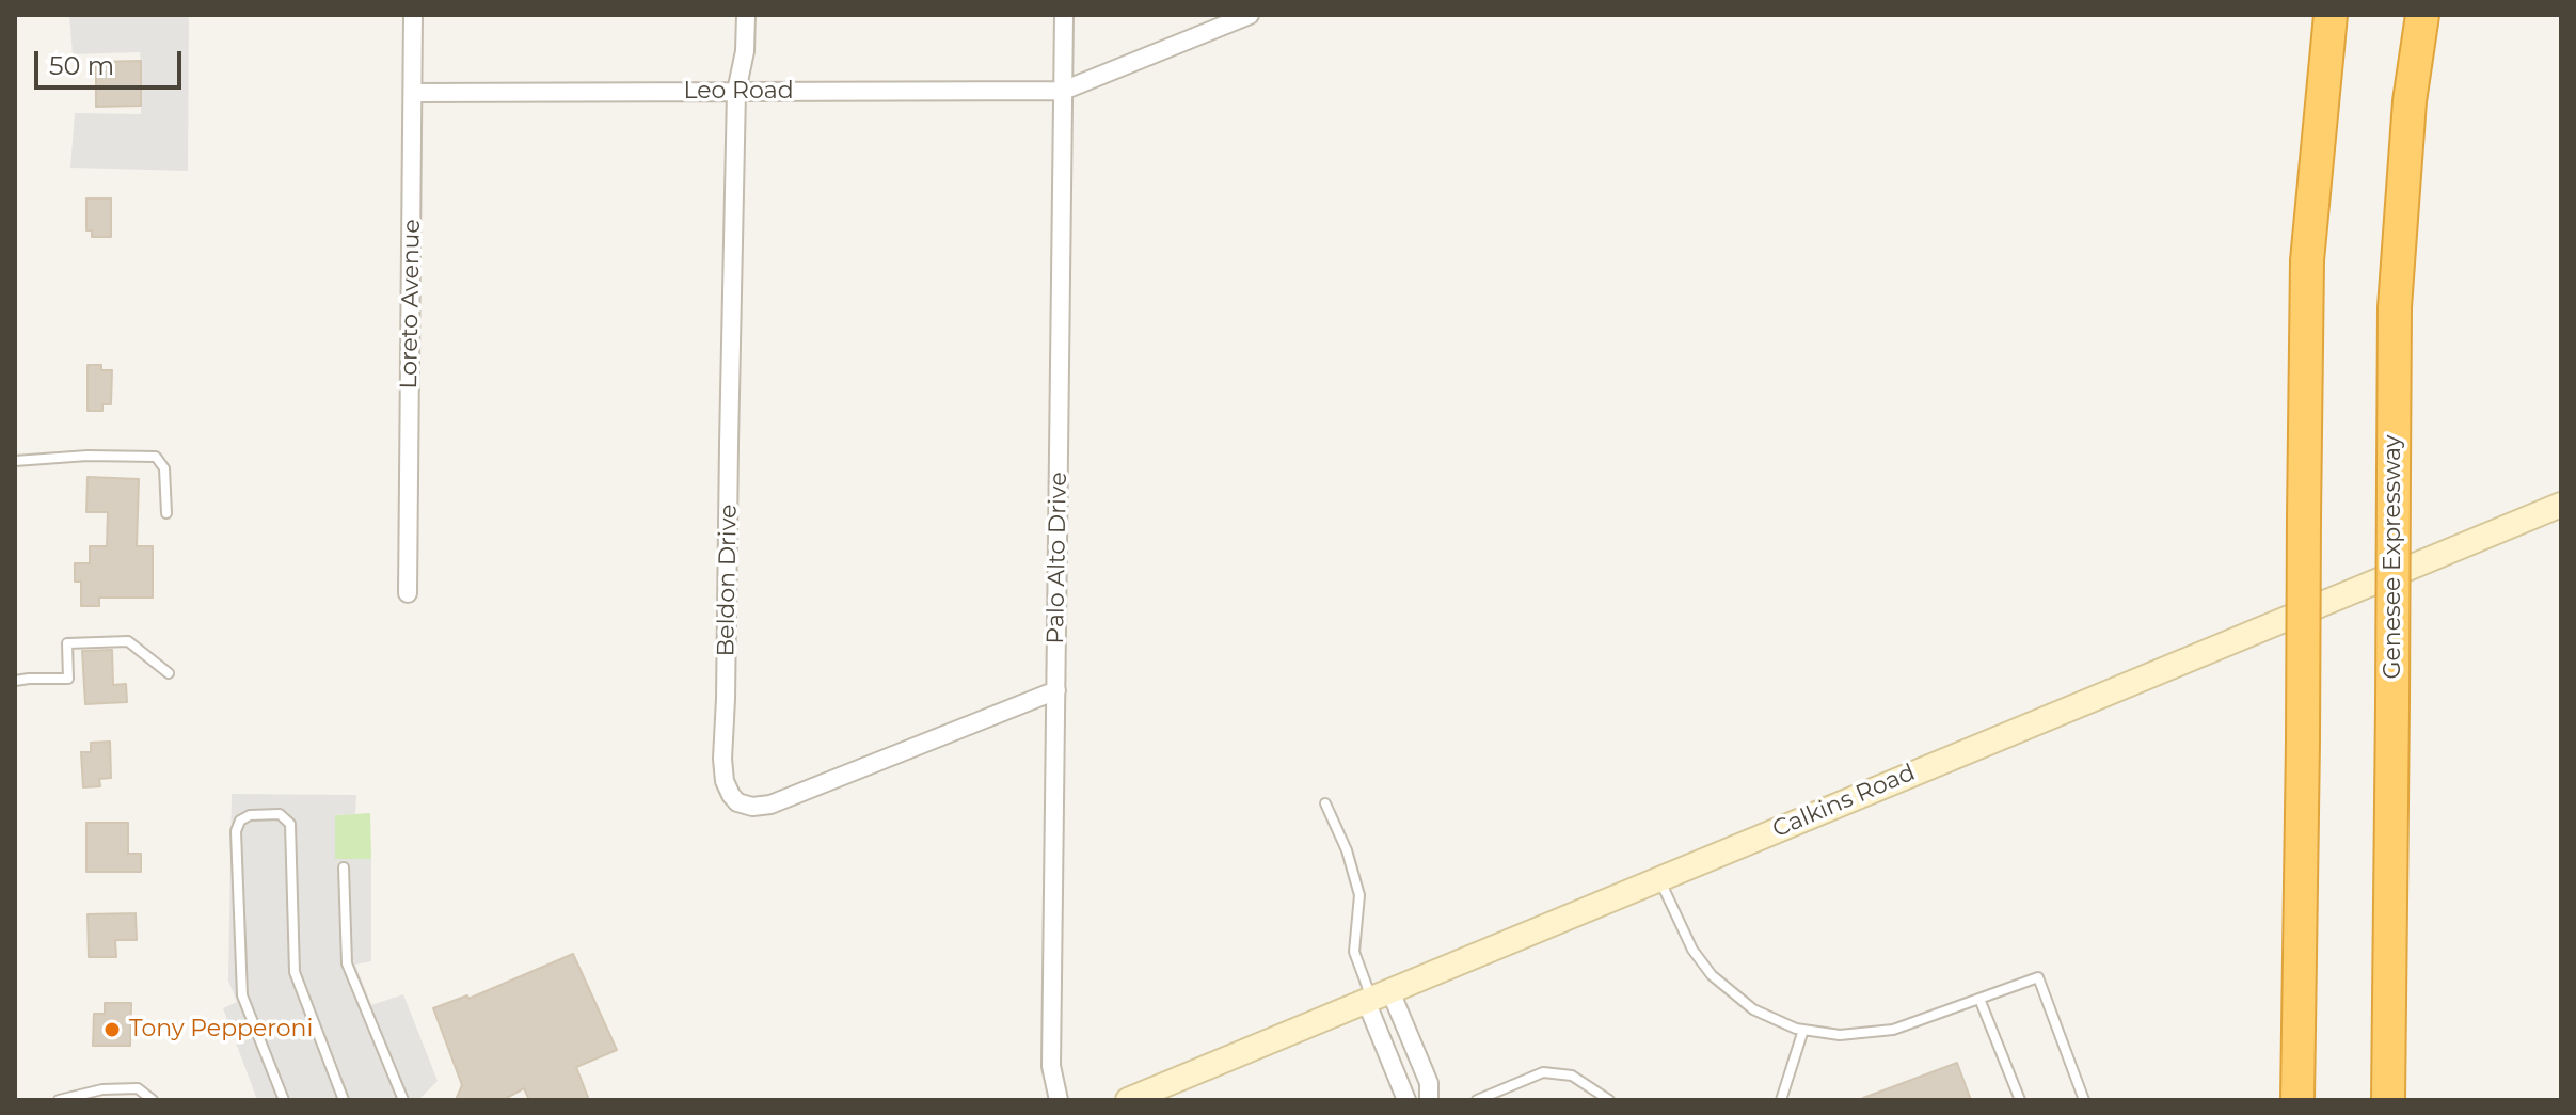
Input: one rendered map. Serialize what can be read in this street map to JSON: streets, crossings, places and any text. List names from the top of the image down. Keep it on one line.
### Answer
{"streets":{"highway":["Genesee Expressway"],"main road":["Calkins Road"],"street":["Leo Road","Loreto Avenue","Palo Alto Drive","Beldon Drive"]},"crossings":[["Leo Road","Loreto Avenue"],["Leo Road","Palo Alto Drive"],["Leo Road","Beldon Drive"],["Palo Alto Drive","Beldon Drive"]],"places":["Tony Pepperoni"],"scale_bar":"50 m"}
